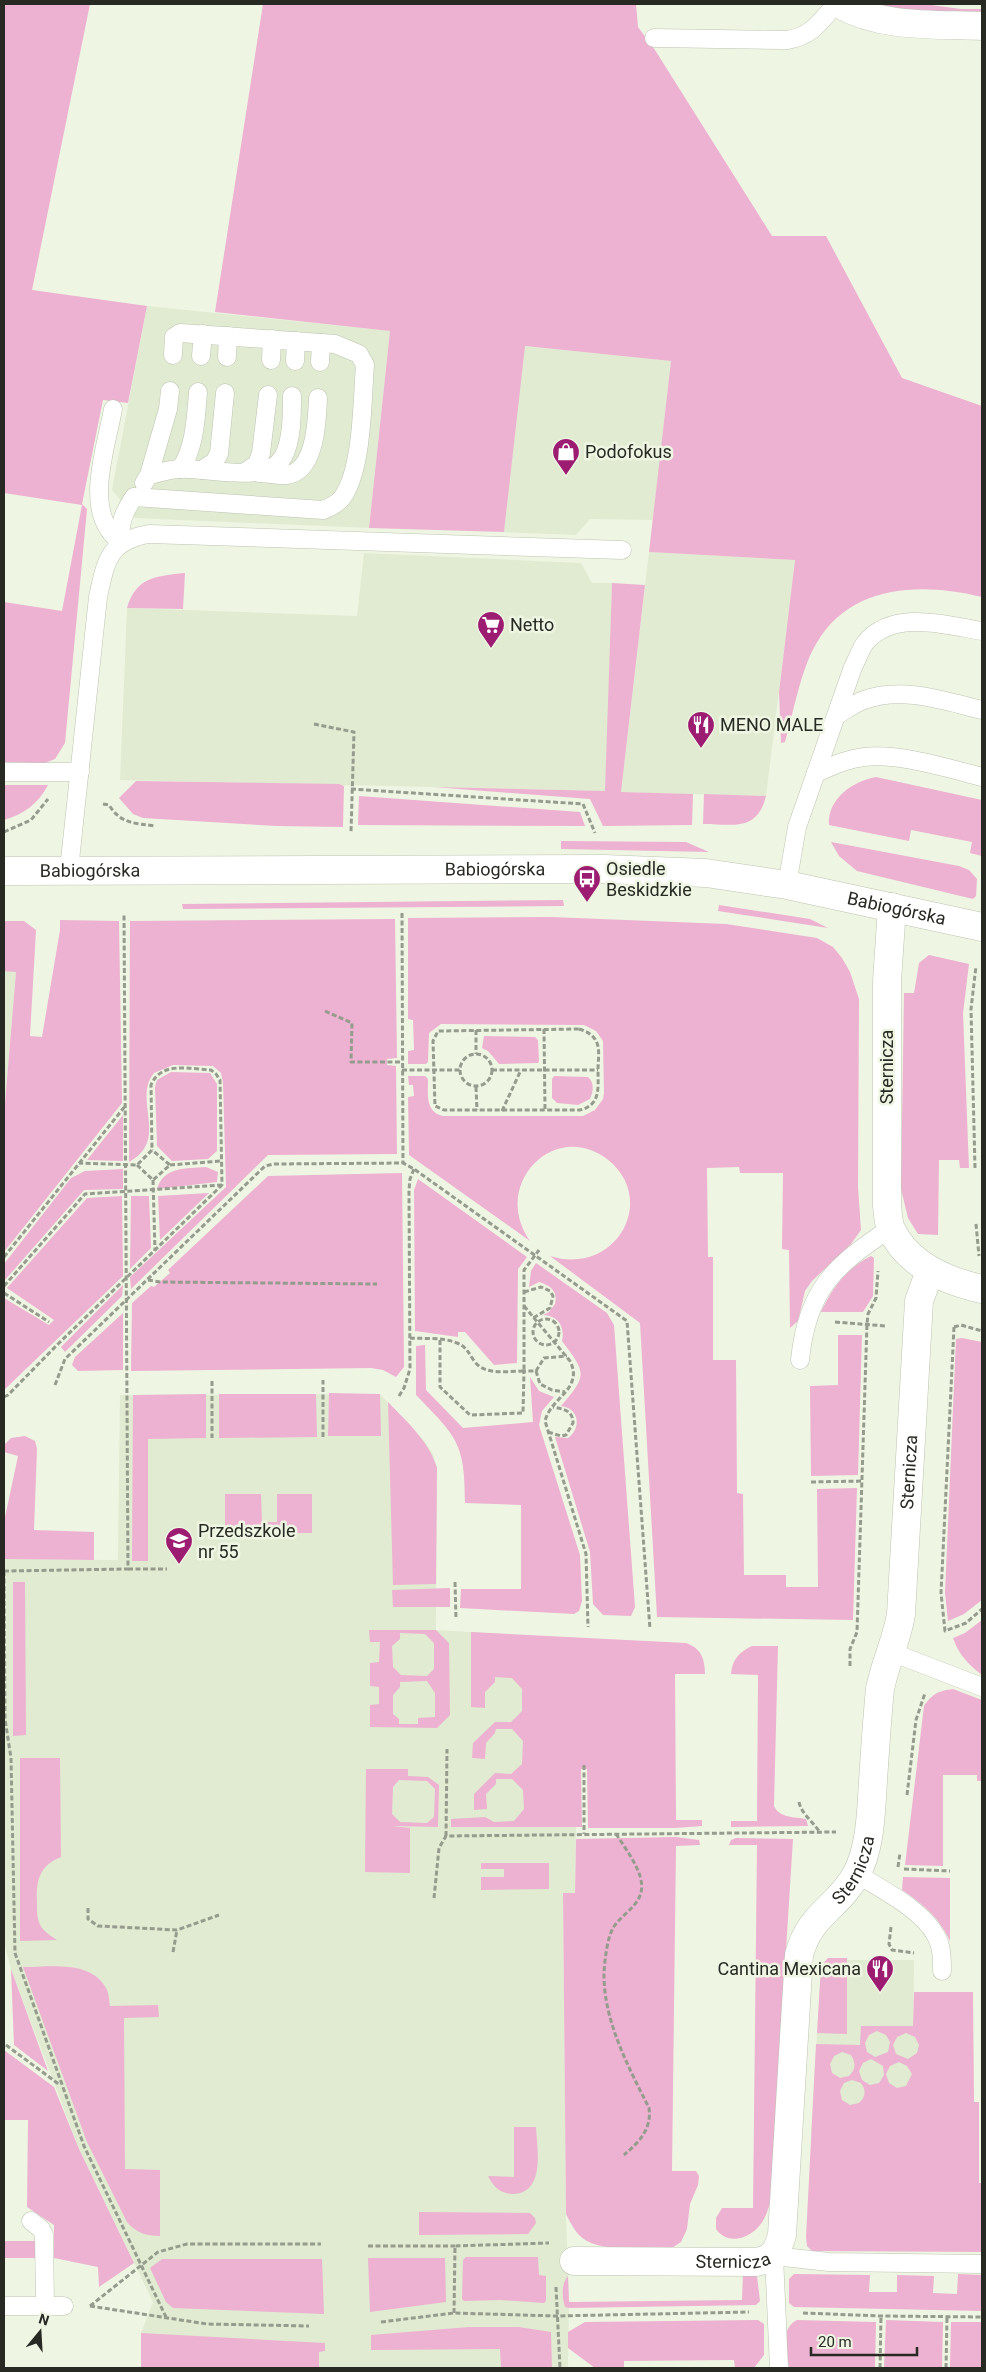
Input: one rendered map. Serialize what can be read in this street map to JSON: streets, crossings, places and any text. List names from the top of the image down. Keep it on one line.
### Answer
{"streets":{"street":["Babiogórska","Sternicza"]},"crossings":[["Babiogórska","Sternicza"]],"places":{"shop":["Podofokus"],"supermarket":["Netto"],"restaurant":["MENO MALE","Cantina Mexicana"],"bus stop":["Osiedle Beskidzkie"],"school or university":["Przedszkole nr 55"]},"scale_bar":"20 m","north":"top"}
